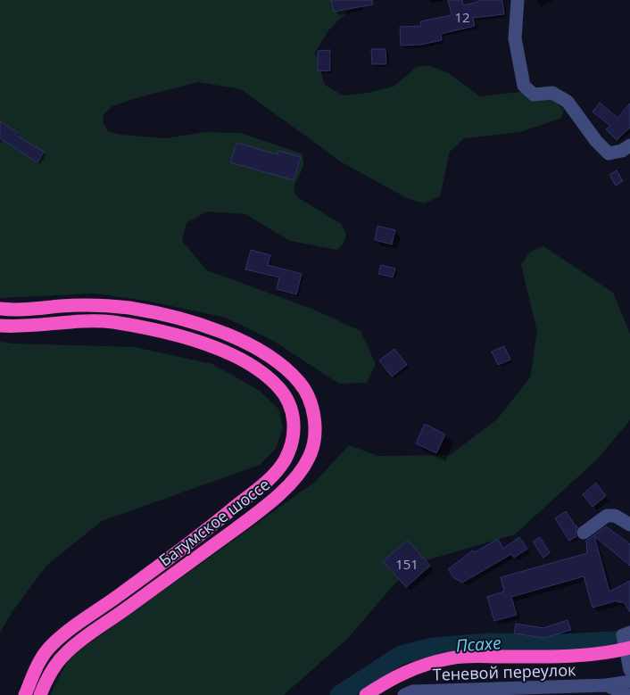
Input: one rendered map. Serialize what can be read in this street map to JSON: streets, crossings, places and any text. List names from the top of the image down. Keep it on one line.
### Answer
{"streets":{"highway":["Батумское шоссе"],"street":["Теневой переулок"]},"water":["Псахе"],"house_numbers":["12","151"]}
